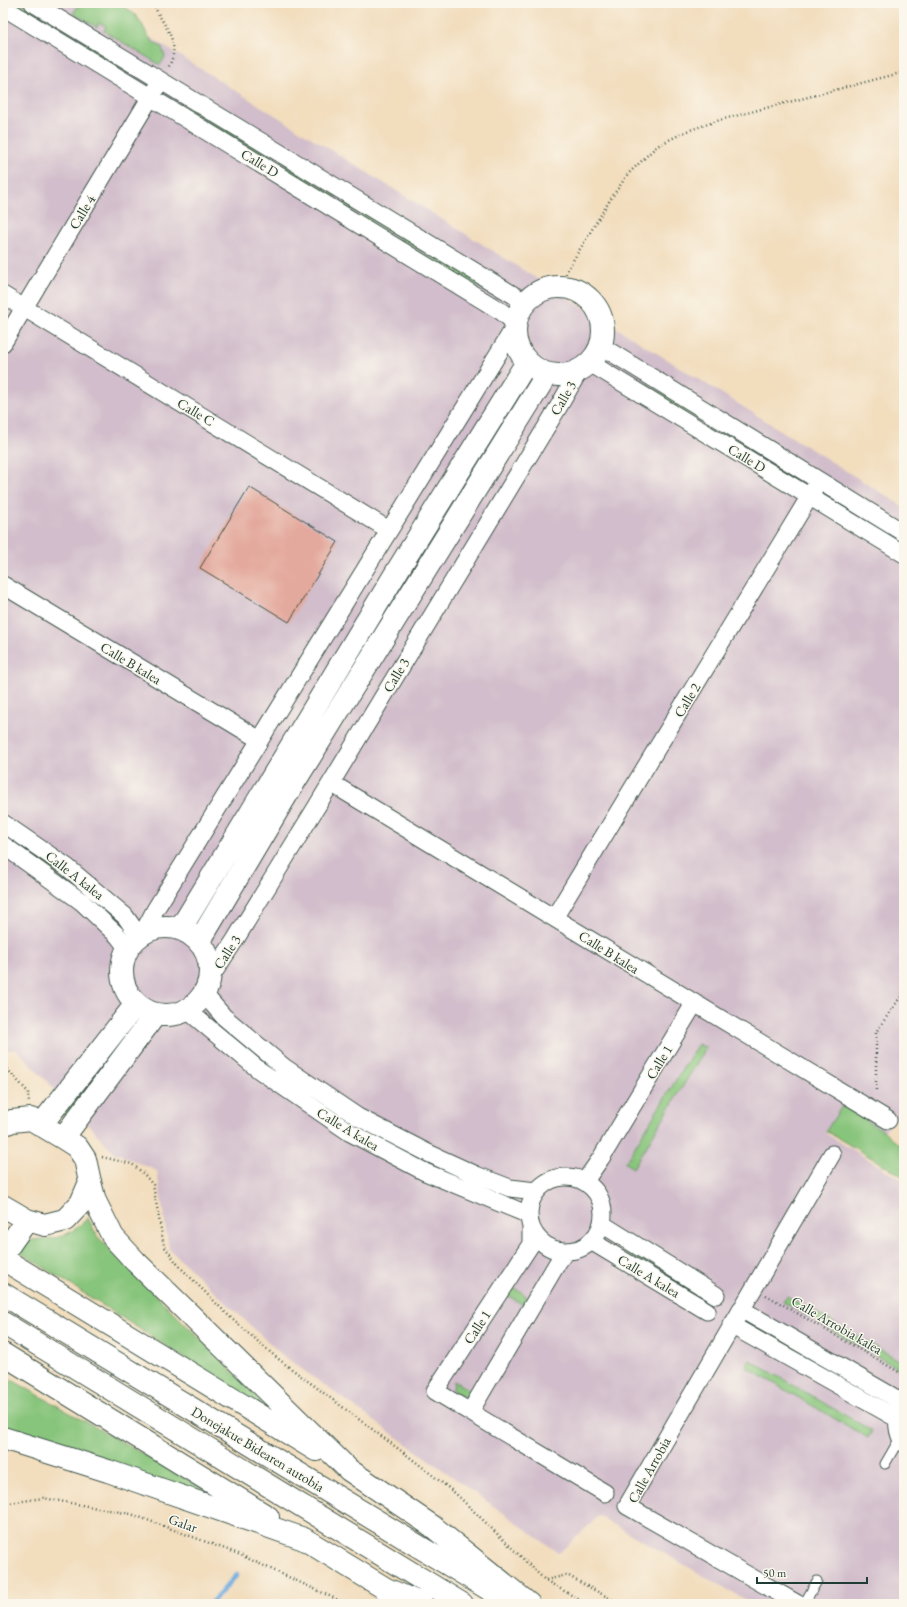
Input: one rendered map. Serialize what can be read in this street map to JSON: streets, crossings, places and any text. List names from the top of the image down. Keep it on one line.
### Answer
{"streets":{"main road":["Calle 3","Donejakue Bidearen autobia"],"street":["Calle D","Calle 4","Calle C","Calle B kalea","Calle 2","Calle A kalea","Calle 1","Calle Arrobia"],"path":["Calle Arrobia kalea","Galar"]},"crossings":[["Calle D","Calle 4"],["Calle D","Calle 3"],["Calle D","Calle 2"],["Calle 4","Calle C"],["Calle 3","Calle B kalea"],["Calle 3","Calle A kalea"],["Calle B kalea","Calle 2"],["Calle B kalea","Calle 1"],["Calle A kalea","Calle 1"]],"scale_bar":"50 m"}
